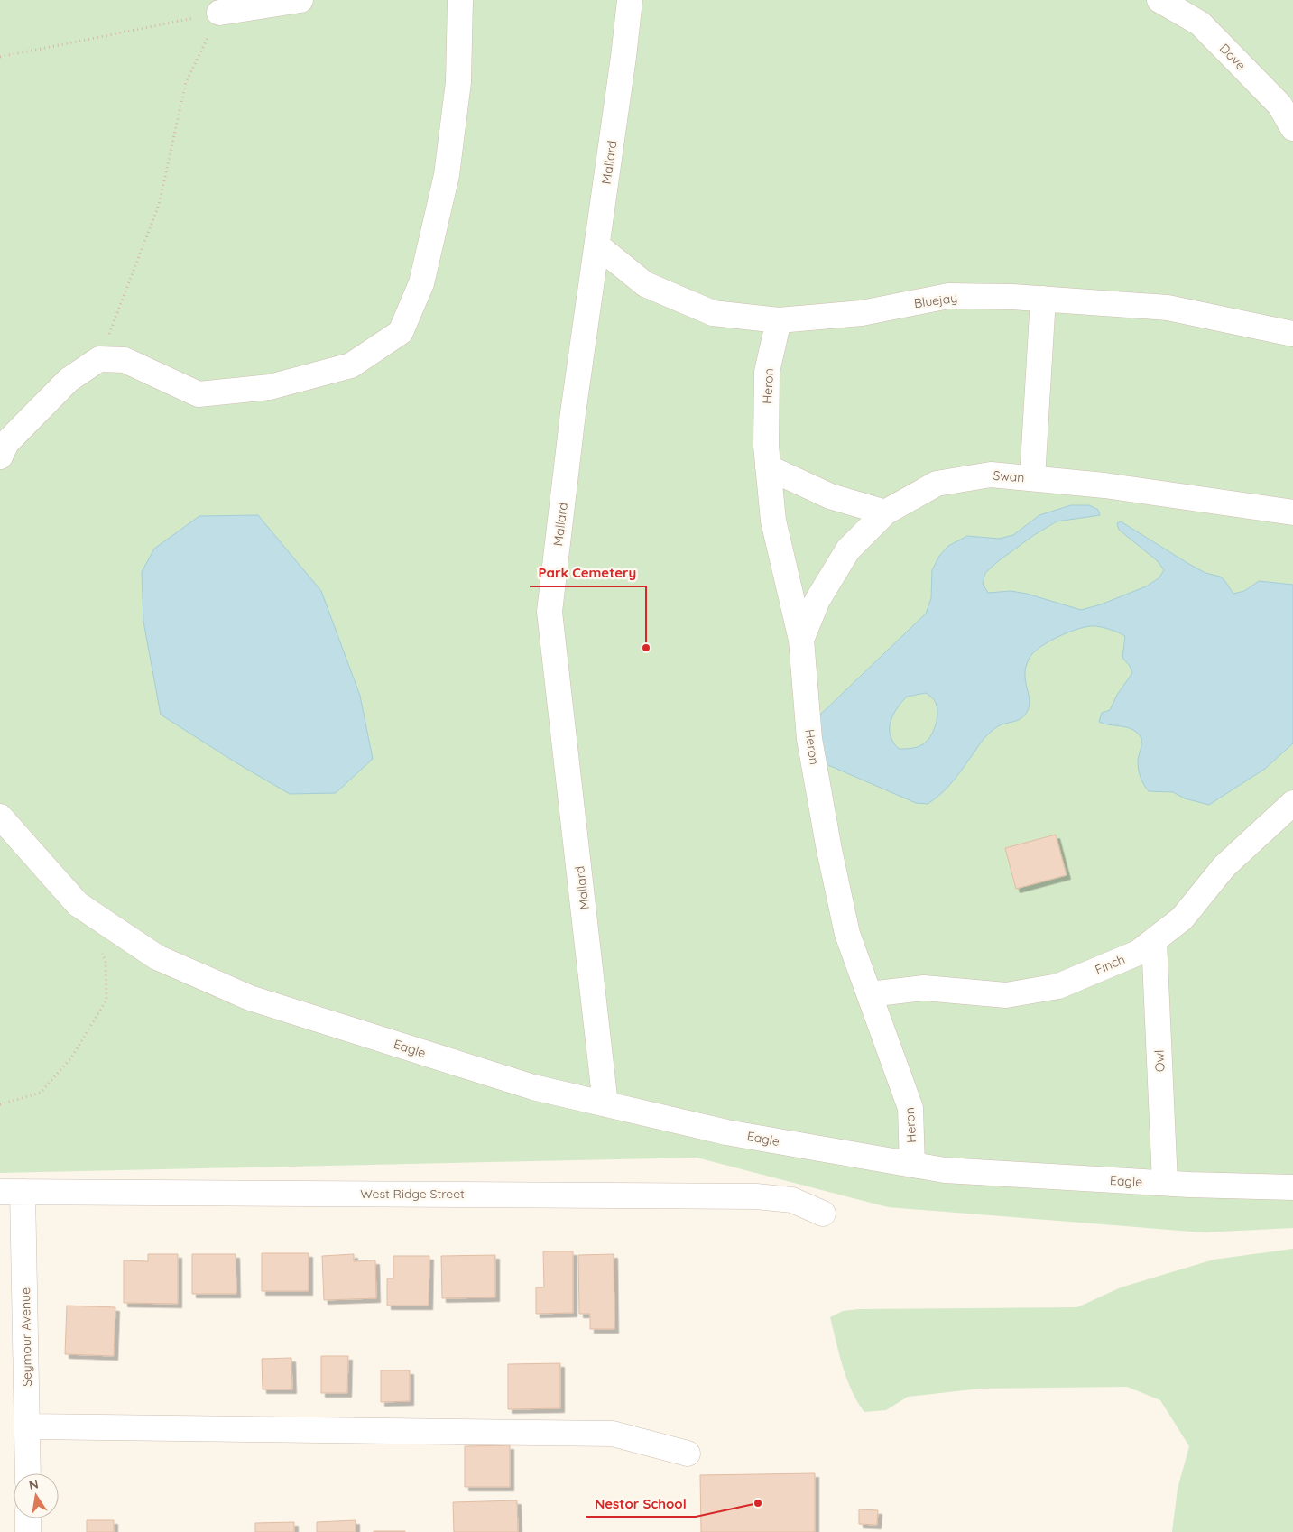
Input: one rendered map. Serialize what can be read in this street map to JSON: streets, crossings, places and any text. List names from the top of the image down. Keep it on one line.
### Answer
{"streets":{"street":["Dove","Mallard","Bluejay","Heron","Swan","Finch","Eagle","Owl","West Ridge Street","Seymour Avenue"]},"crossings":[["Mallard","Bluejay"],["Mallard","Eagle"],["Bluejay","Heron"],["Heron","Swan"],["Heron","Finch"],["Heron","Eagle"],["Finch","Owl"],["Eagle","Owl"],["West Ridge Street","Seymour Avenue"]],"places":["Park Cemetery","Nestor School"],"north":"top"}
